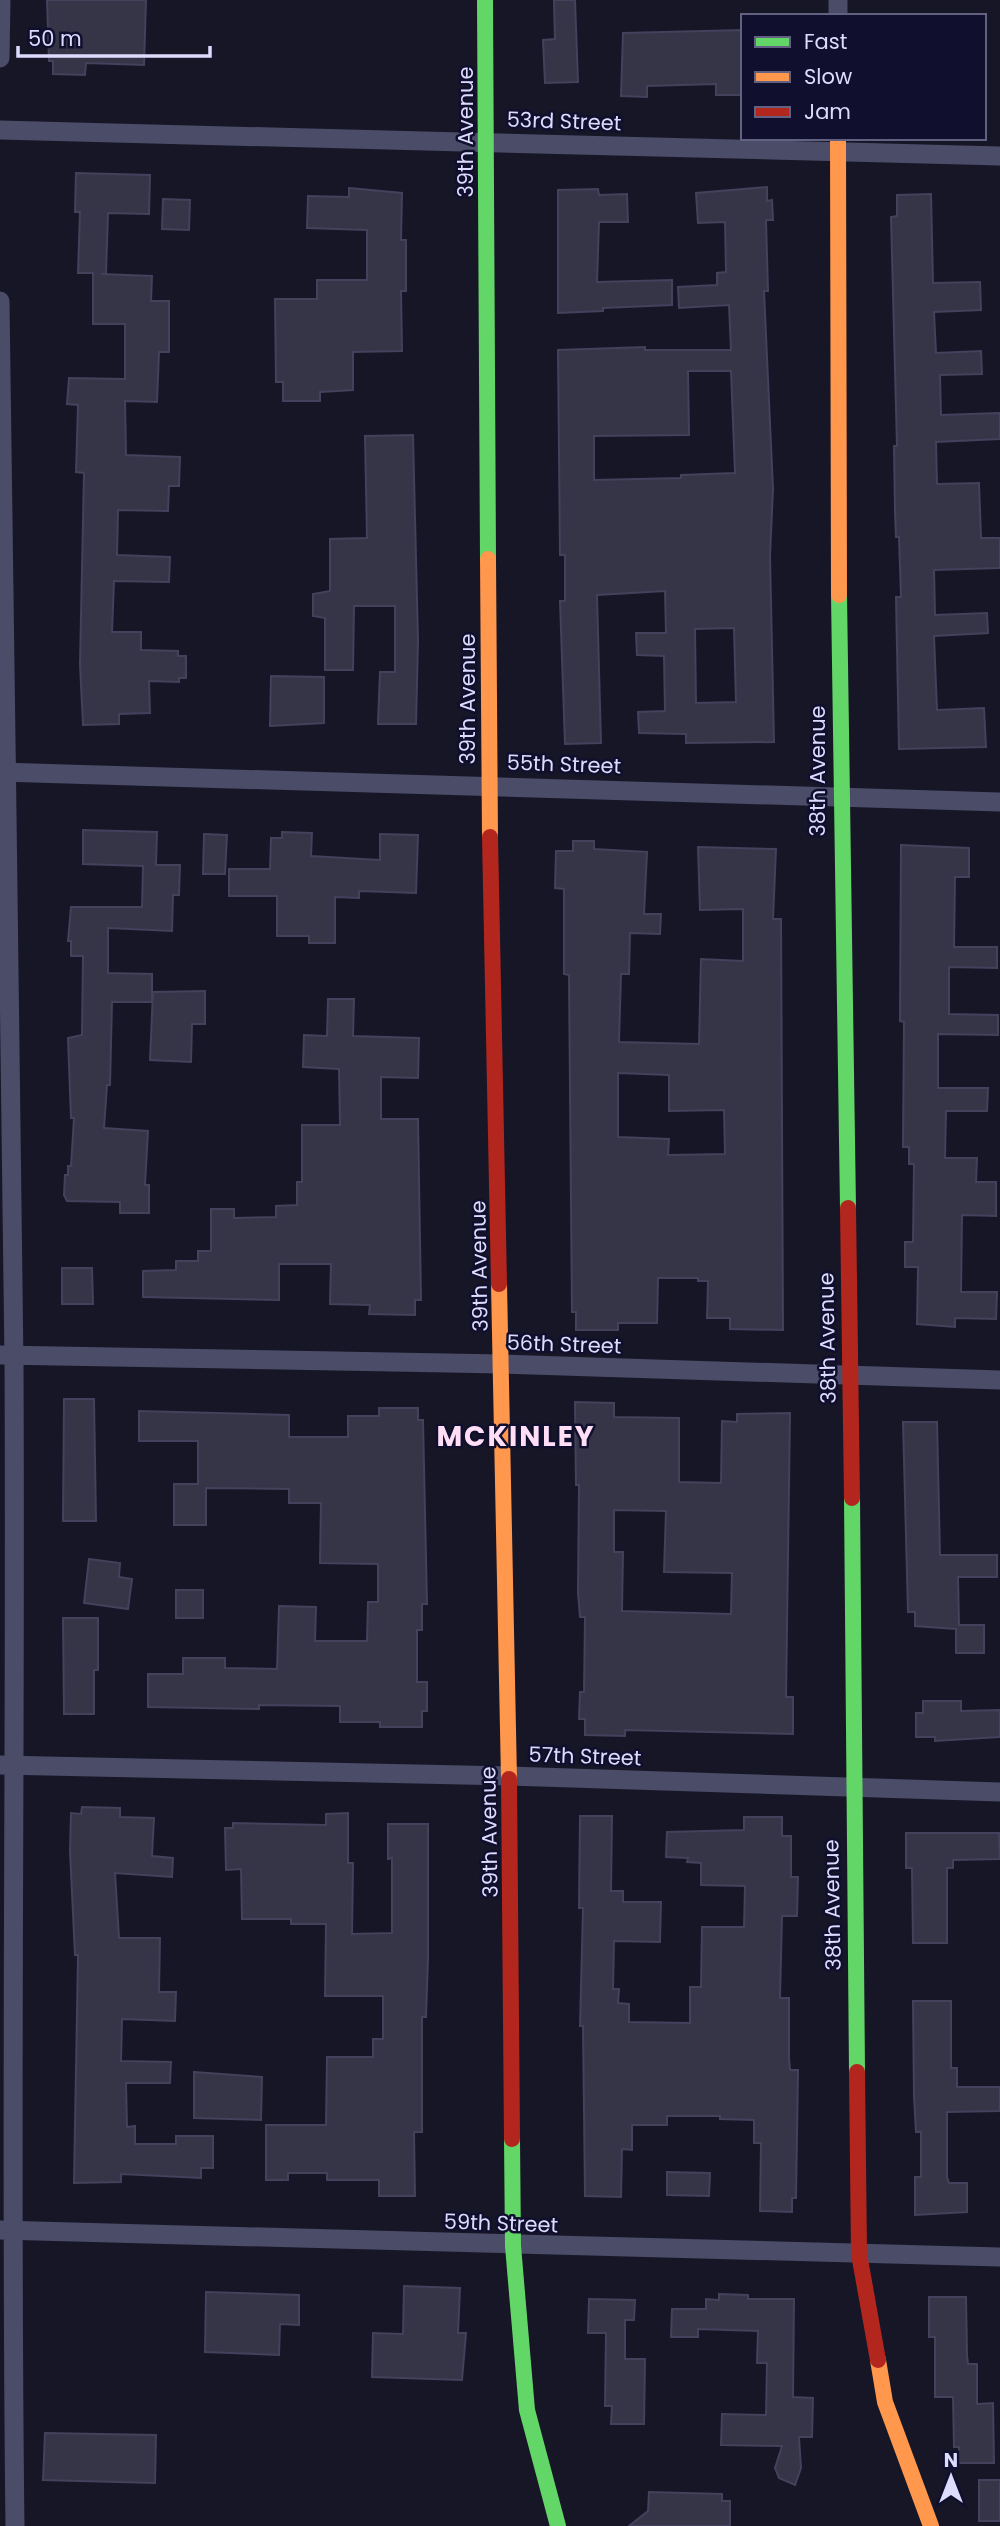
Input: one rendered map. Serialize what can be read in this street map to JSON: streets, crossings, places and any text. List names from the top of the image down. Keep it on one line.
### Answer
{"streets":{"main road":["39th Avenue","38th Avenue"],"street":["53rd Street","55th Street","56th Street","57th Street","59th Street"]},"crossings":[["53rd Street","39th Avenue"],["53rd Street","38th Avenue"],["39th Avenue","55th Street"],["39th Avenue","56th Street"],["39th Avenue","57th Street"],["39th Avenue","59th Street"],["55th Street","38th Avenue"],["38th Avenue","56th Street"],["38th Avenue","57th Street"],["38th Avenue","59th Street"]],"districts":["MCKINLEY"],"legend":["Fast","Slow","Jam"],"scale_bar":"50 m","north":"top"}
